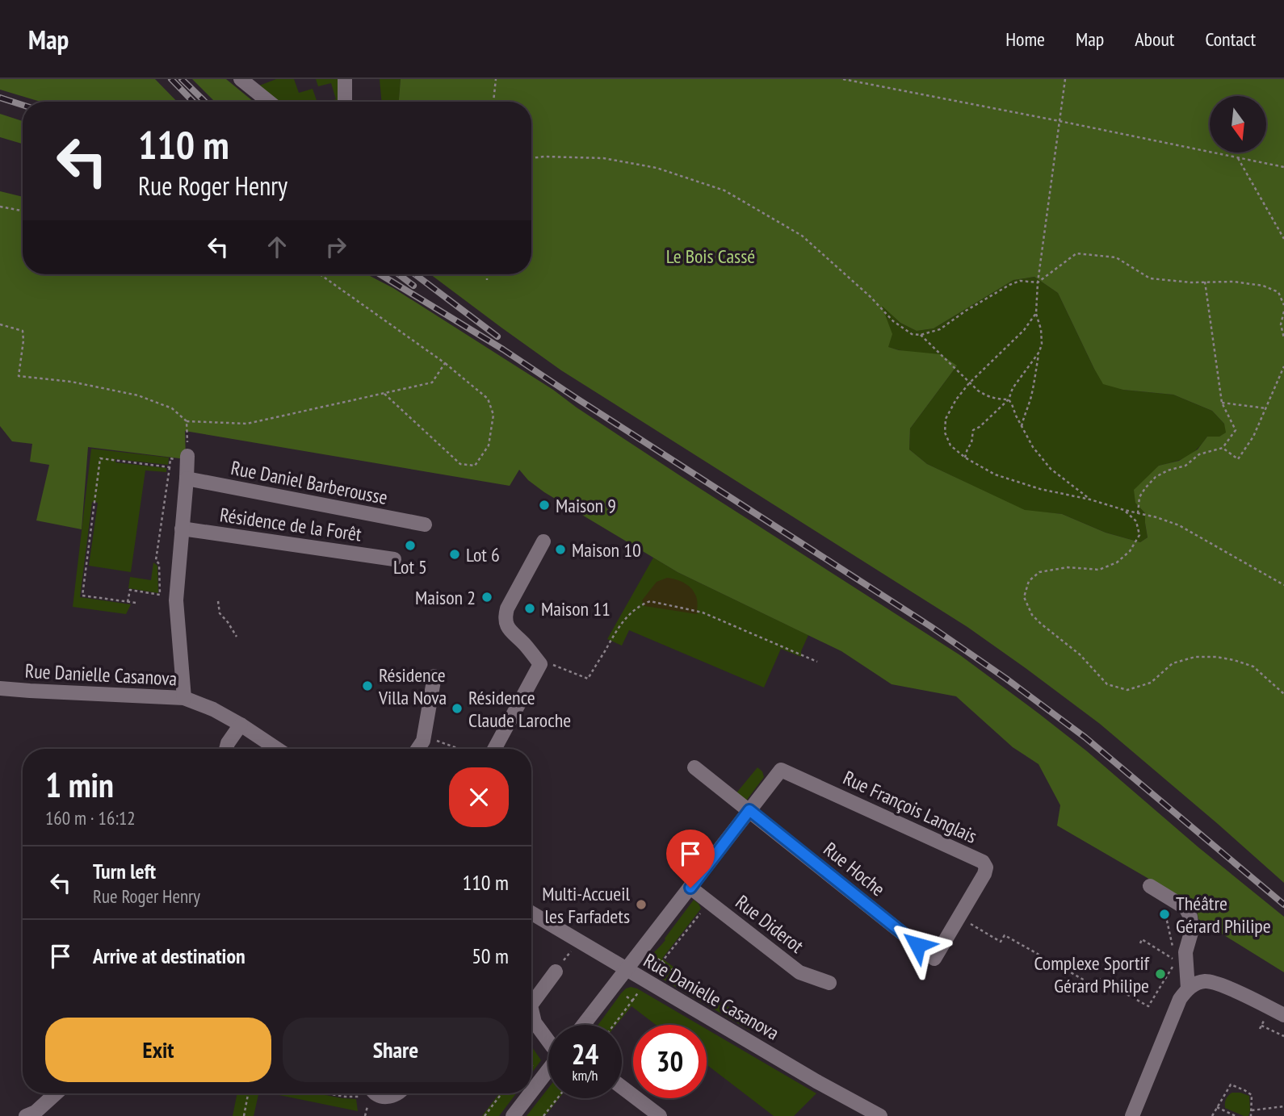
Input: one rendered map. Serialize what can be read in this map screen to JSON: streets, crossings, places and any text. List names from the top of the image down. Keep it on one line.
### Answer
{"streets":{"street":["Rue Daniel Barberousse","Résidence de la Forêt","Rue Danielle Casanova","Rue François Langlais","Rue Hoche","Rue Diderot"]},"crossings":[["Rue François Langlais","Rue Hoche"]],"parks":["Le Bois Cassé"],"places":["Maison 9","Lot 5","Maison 10","Lot 6","Maison 2","Maison 11","Résidence Villa Nova","Résidence Claude Laroche","Multi-Accueil les Farfadets","Théâtre Gérard Philipe","Complexe Sportif Gérard Philipe"],"north":"bottom","page":{"header":"Map","nav":["Home","Map","About","Contact"],"turn":["110 m","Rue Roger Henry"],"heading":["1 min","160 m · 16:12"],"list":[{"name":"Turn left","note":"Rue Roger Henry","value":"110 m"},{"name":"Arrive at destination","value":"50 m"}],"buttons":["Exit","Share"],"speed":"24 km/h","limit":"30"}}
